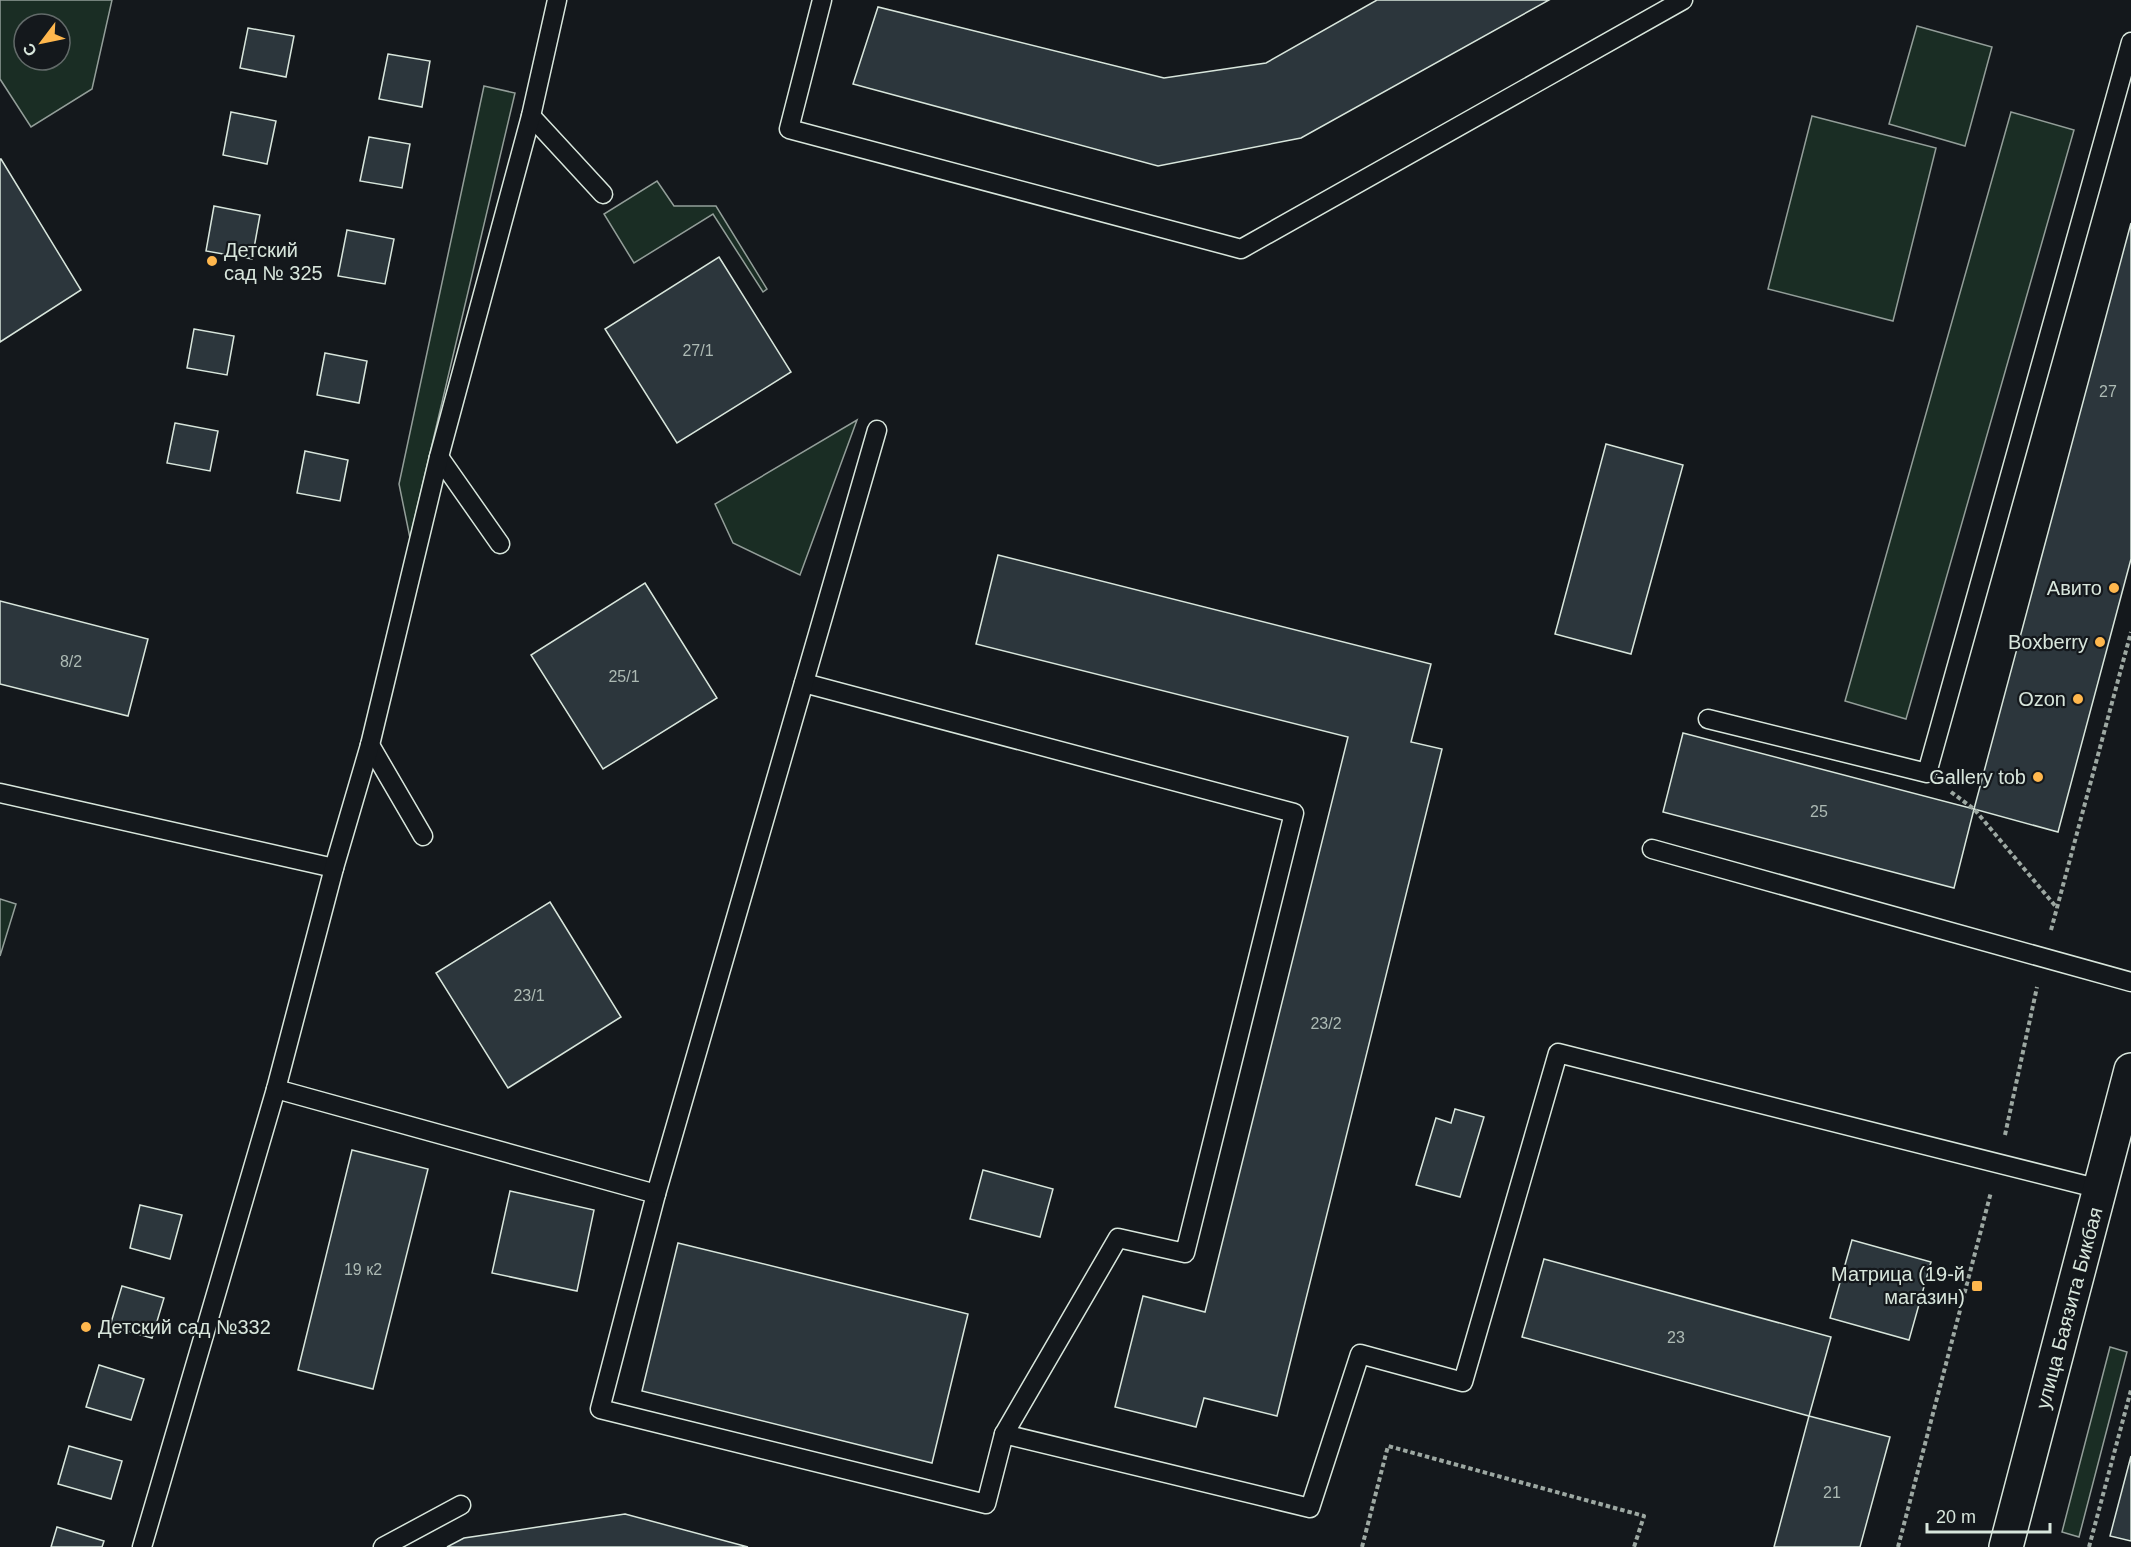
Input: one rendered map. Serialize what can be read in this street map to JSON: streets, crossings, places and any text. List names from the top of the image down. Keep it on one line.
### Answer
{"streets":{"main road":["улица Баязита Бикбая"]},"places":{"other":["Детский сад № 325","Авито","Boxberry","Ozon","Gallery tob","Детский сад №332"],"transit":["Матрица (19-й магазин)"]},"house_numbers":["27/1","27","8/2","25/1","25","23/1","23/2","19 к2","23","21"],"scale_bar":"20 m","north":"bottom left"}
